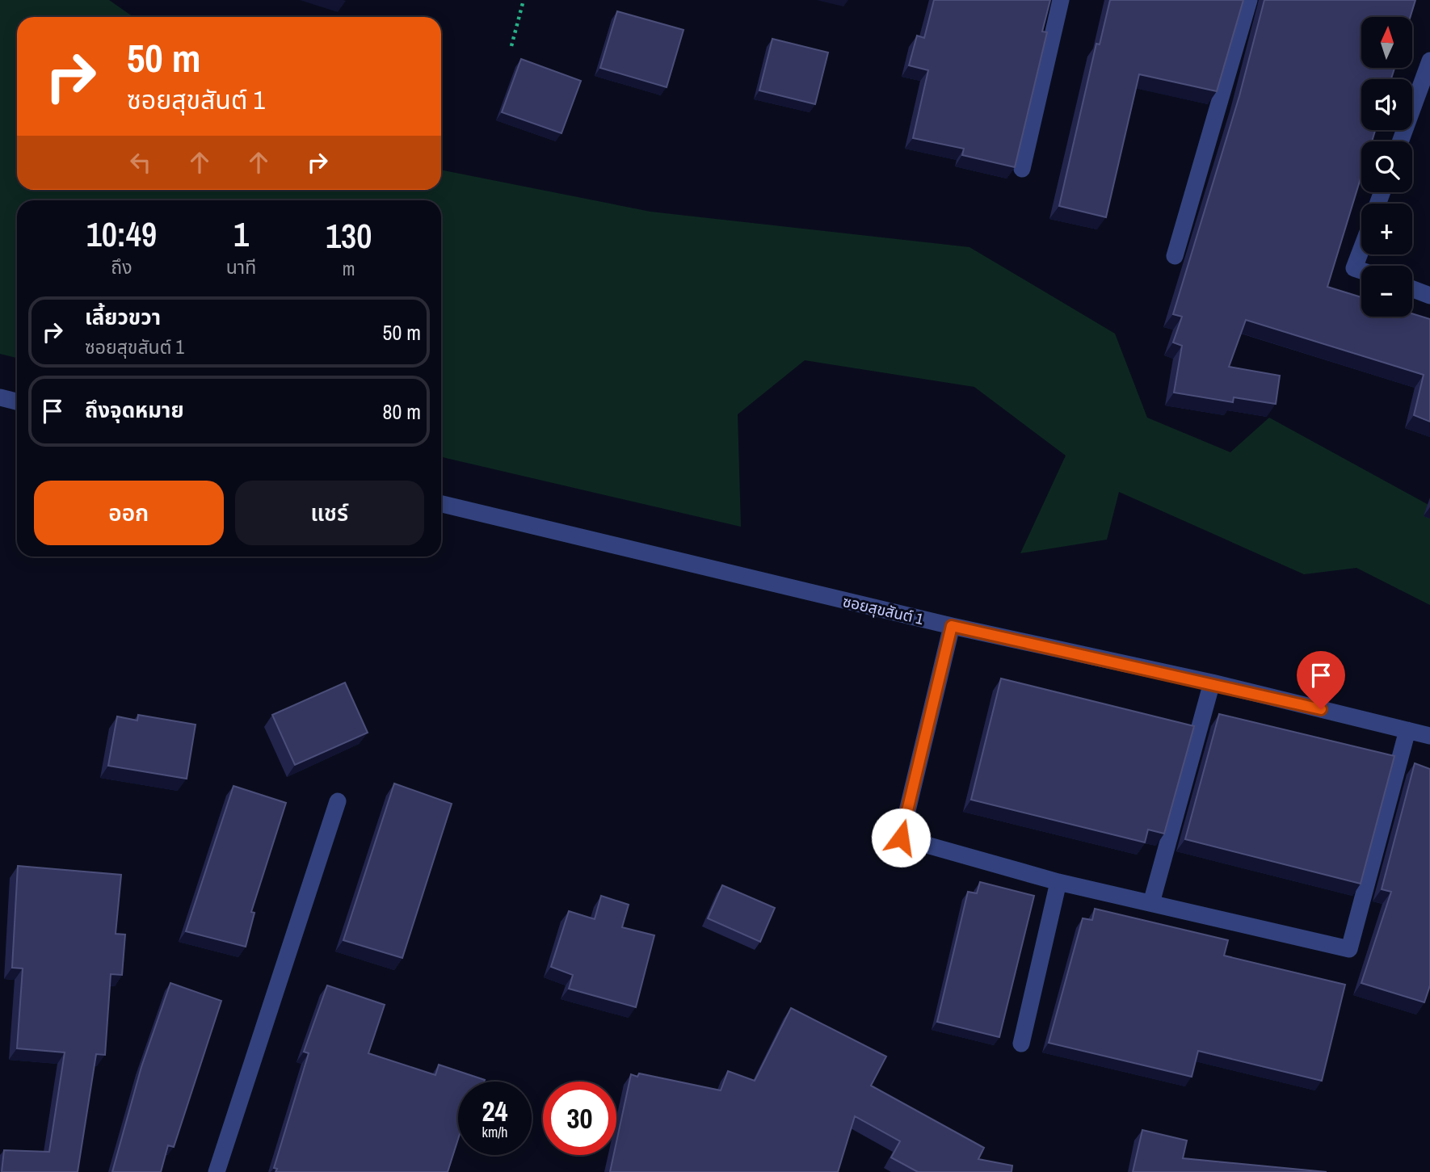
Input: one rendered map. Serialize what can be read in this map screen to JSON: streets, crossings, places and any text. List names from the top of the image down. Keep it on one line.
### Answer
{"streets":{"street":["ซอยสุขสันต์ 1"]},"north":"top","page":{"map_buttons":["+","−"],"turn":["50 m","ซอยสุขสันต์ 1"],"eta":["10:49","ถึง","1","นาที","130","m"],"list":[{"name":"เลี้ยวขวา","note":"ซอยสุขสันต์ 1","value":"50 m"},{"name":"ถึงจุดหมาย","value":"80 m"}],"buttons":["ออก","แชร์"],"speed":"24 km/h","limit":"30"}}
